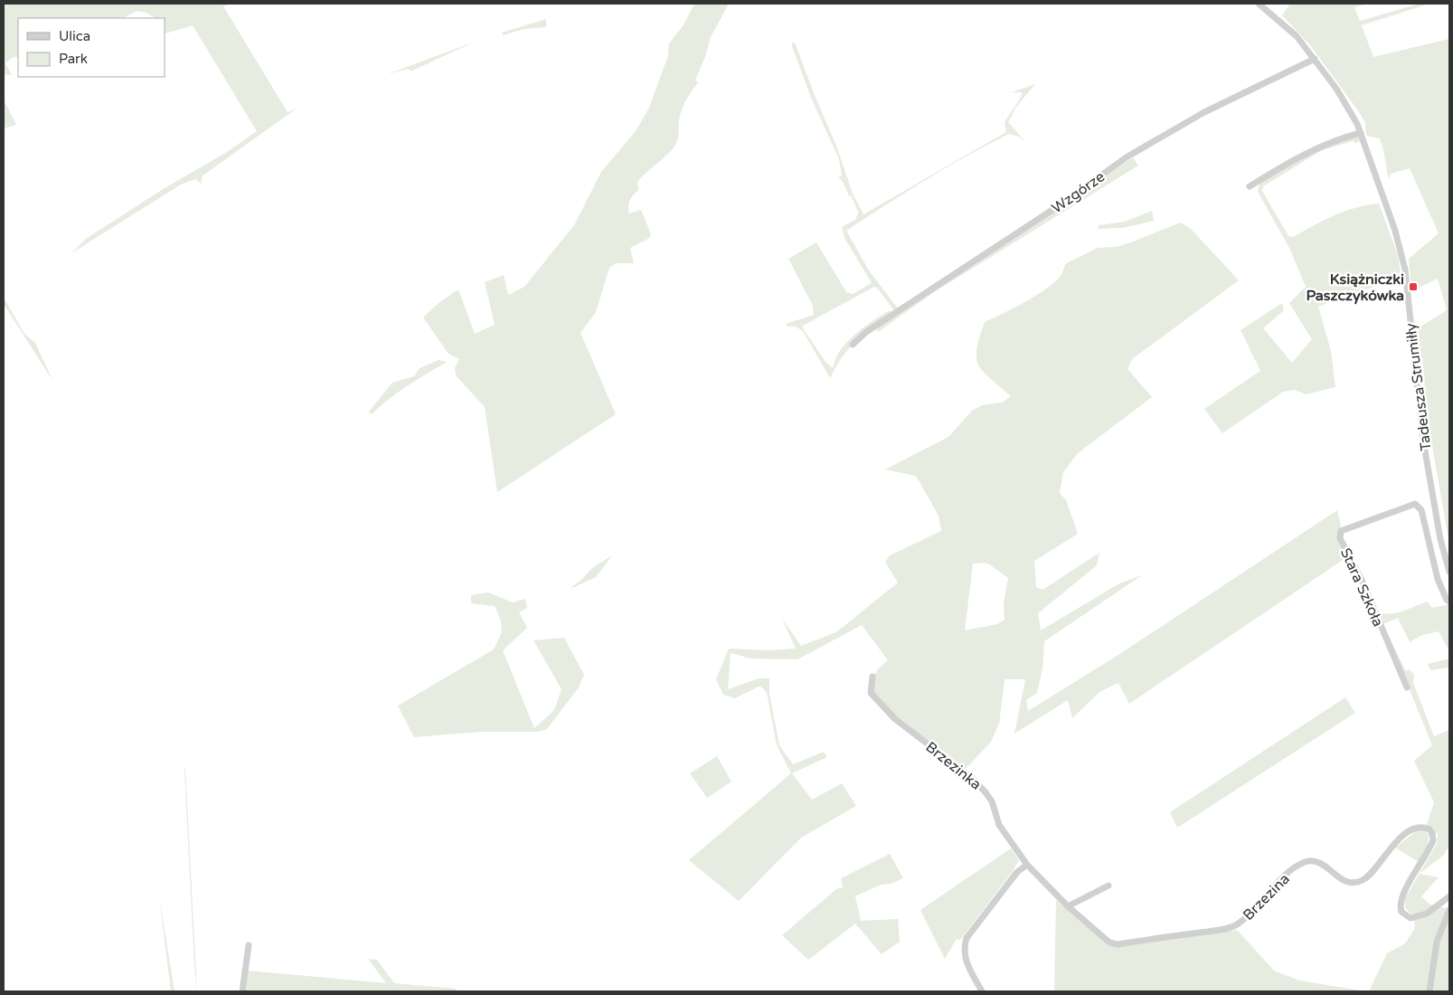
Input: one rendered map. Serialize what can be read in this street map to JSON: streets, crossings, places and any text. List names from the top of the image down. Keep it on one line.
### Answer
{"streets":{"street":["Wzgórze","Tadeusza Strumiłły","Stara Szkoła","Brzezinka","Brzezina"]},"crossings":[["Wzgórze","Tadeusza Strumiłły"],["Brzezinka","Brzezina"]],"places":{"transit":["Książniczki Paszczykówka"]},"legend":["Ulica","Park"]}
